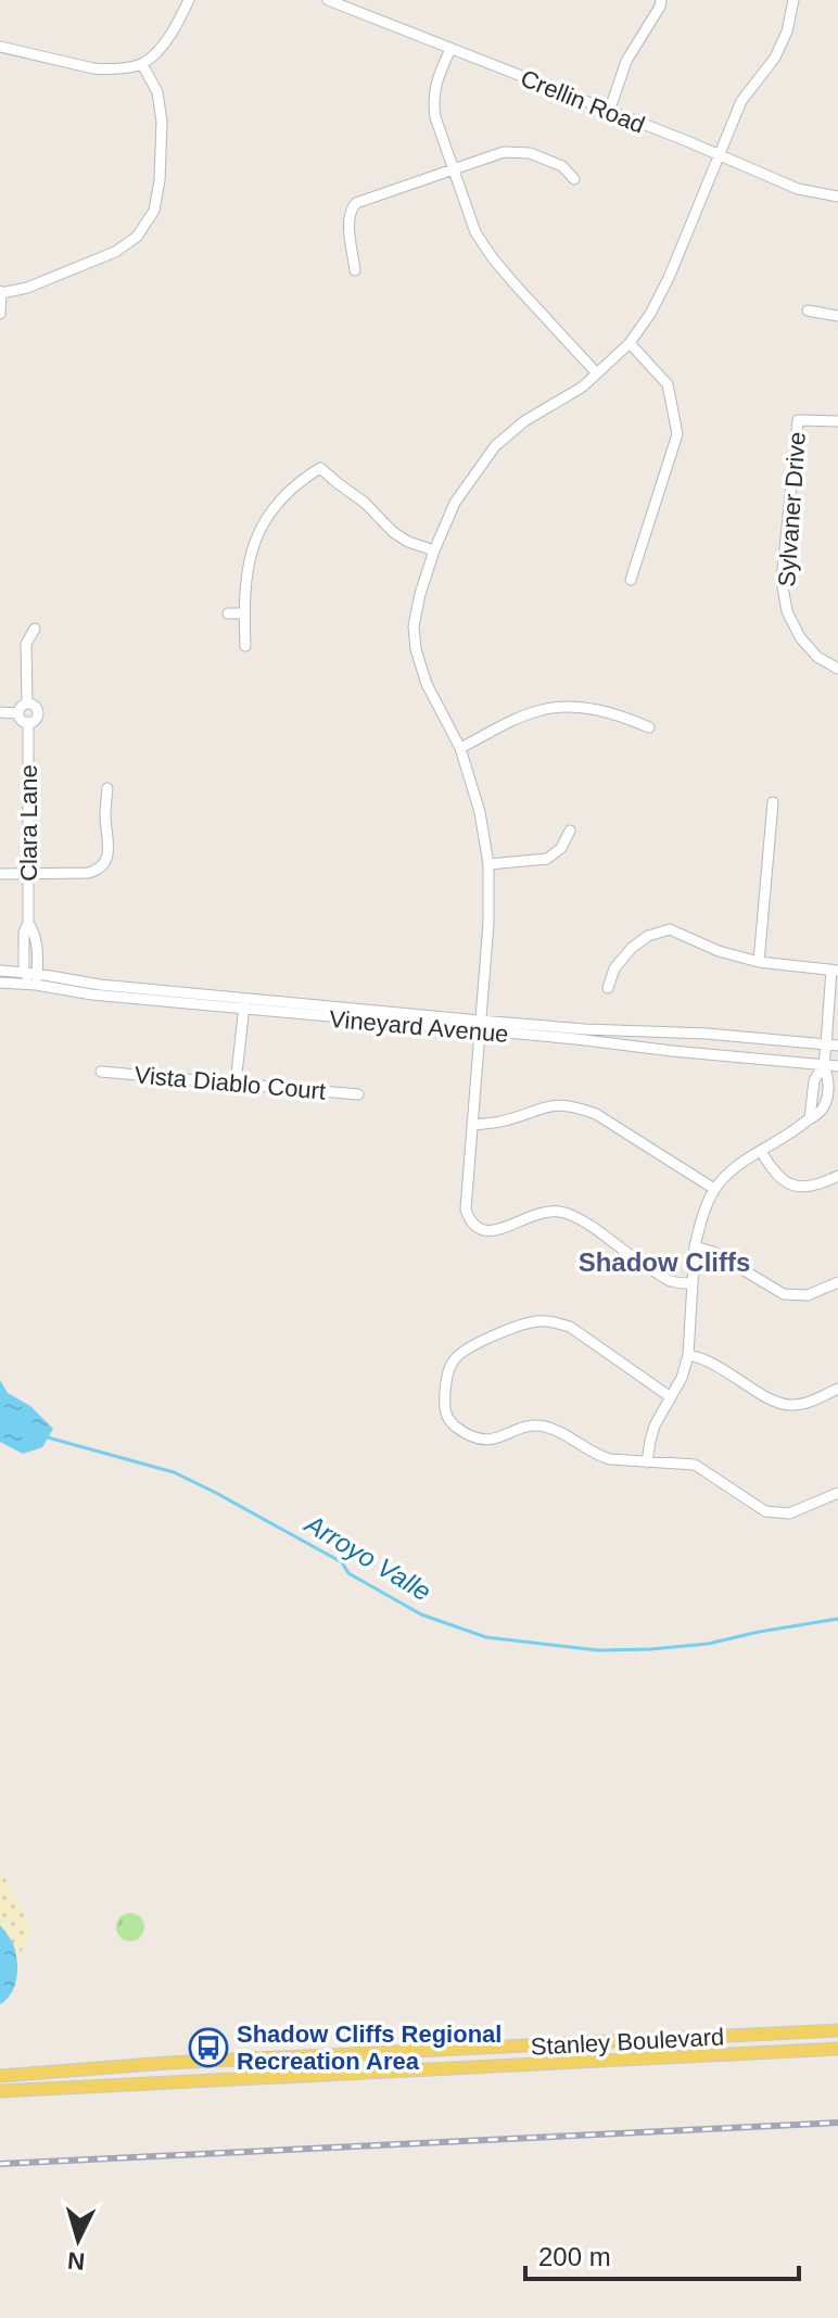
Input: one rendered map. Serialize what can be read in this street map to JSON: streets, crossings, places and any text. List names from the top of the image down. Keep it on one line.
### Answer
{"streets":{"main road":["Stanley Boulevard"],"street":["Crellin Road","Sylvaner Drive","Clara Lane","Vineyard Avenue","Vista Diablo Court"]},"crossings":[["Clara Lane","Vineyard Avenue"]],"districts":["Shadow Cliffs"],"water":["Arroyo Valle"],"places":{"bus stop":["Shadow Cliffs Regional Recreation Area"]},"scale_bar":"200 m","north":"bottom"}
